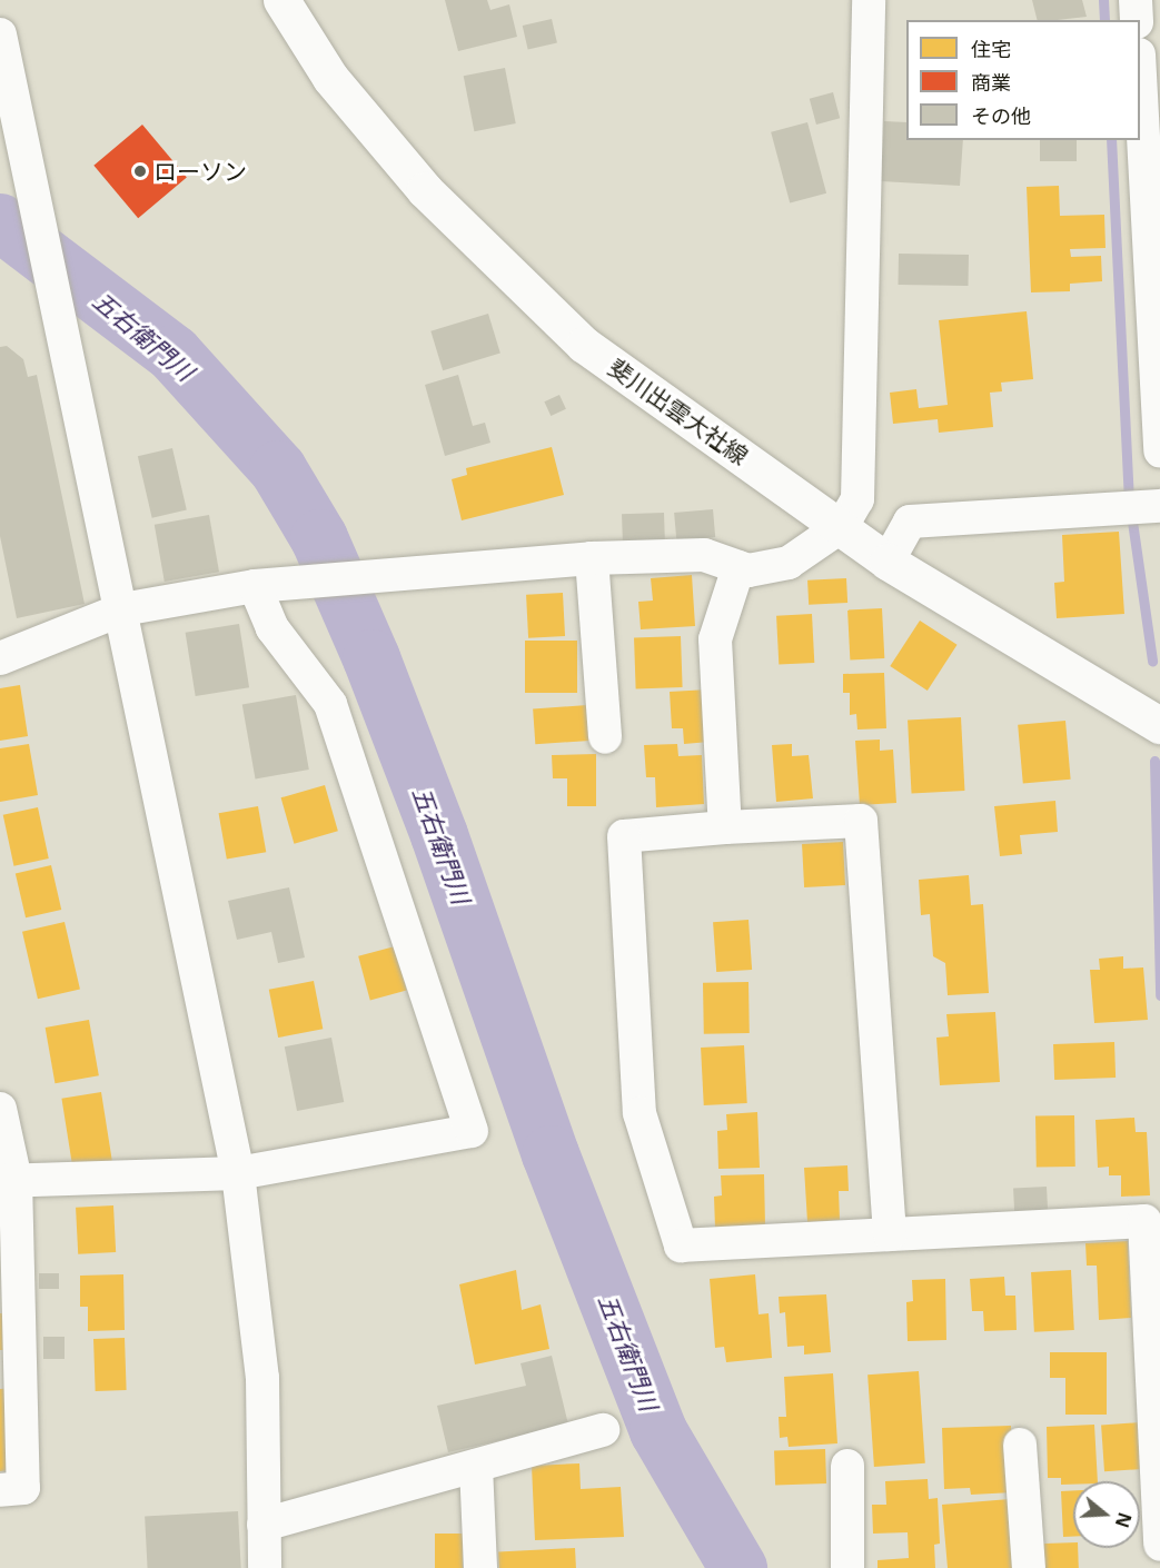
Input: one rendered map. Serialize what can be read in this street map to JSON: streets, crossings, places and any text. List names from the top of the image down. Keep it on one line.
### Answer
{"streets":{"main road":["斐川出雲大社線"]},"water":["五右衛門川"],"places":["ローソン"],"legend":["住宅","商業","その他"],"north":"right"}
